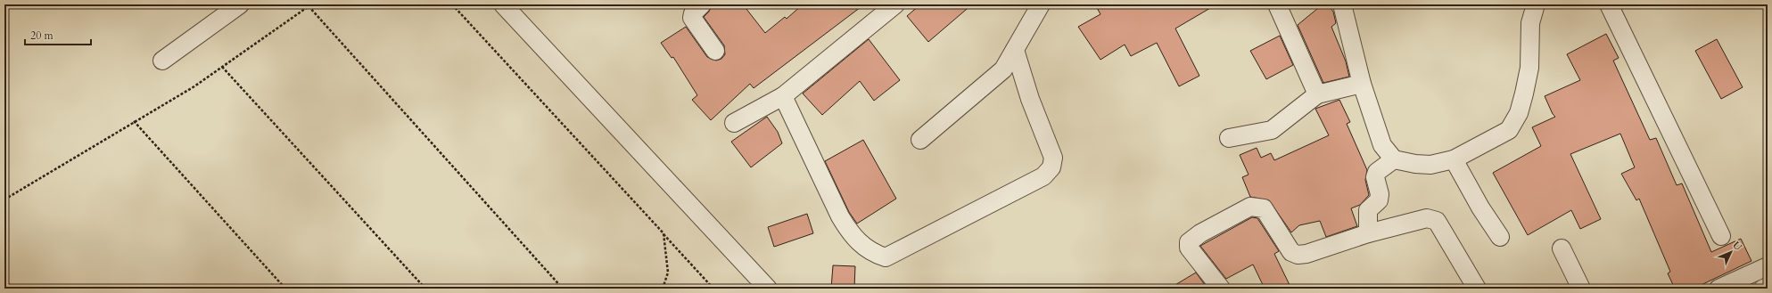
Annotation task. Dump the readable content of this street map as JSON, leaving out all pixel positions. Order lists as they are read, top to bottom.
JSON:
{
  "scale_bar": "20 m",
  "north": "top right"
}
